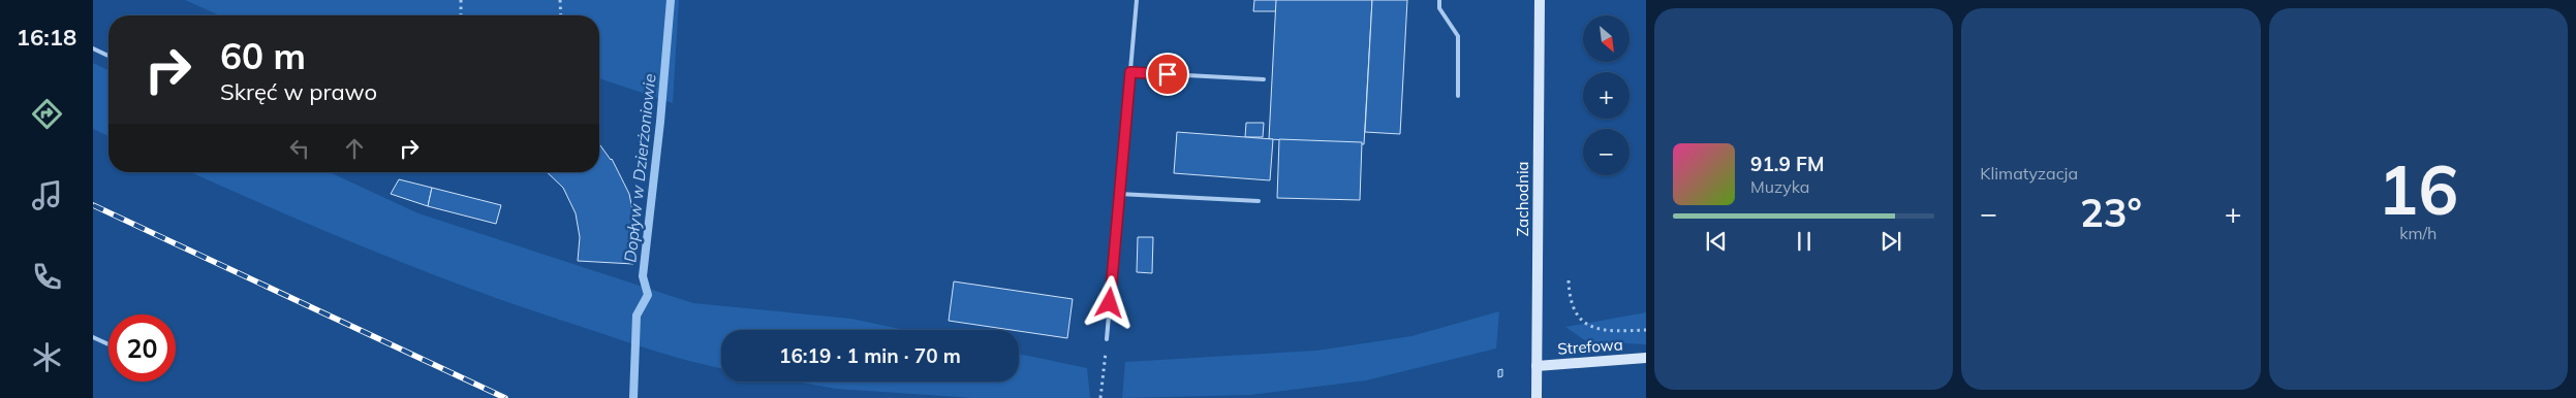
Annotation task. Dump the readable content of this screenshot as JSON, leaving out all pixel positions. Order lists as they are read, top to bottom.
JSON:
{
  "streets": {
    "street": ["Zachodnia", "Strefowa"]
  },
  "crossings": [
    ["Zachodnia", "Strefowa"]
  ],
  "water": ["Dopływ w Dzierżoniowie"],
  "north": "bottom right",
  "page": {
    "tabs": "16:18",
    "tile": [
      "Klimatyzacja",
      ["16", "km/h"]
    ],
    "map_buttons": ["+", "−"],
    "turn": ["60 m", "Skręć w prawo"],
    "song": ["91.9 FM", "Muzyka"],
    "heat": ["−", "23°", "+"],
    "limit": "20",
    "trip": "16:19 · 1 min · 70 m"
  }
}
